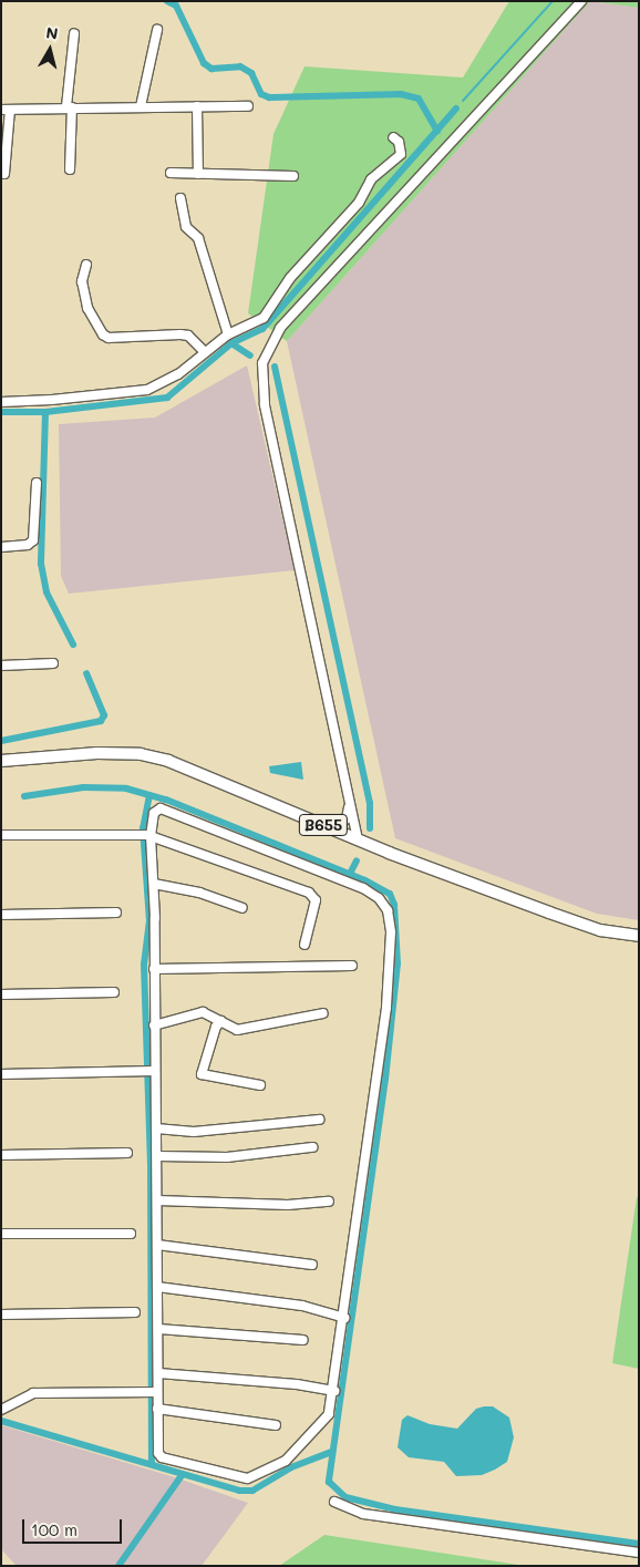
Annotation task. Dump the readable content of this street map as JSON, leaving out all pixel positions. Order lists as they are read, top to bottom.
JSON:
{
  "streets": {
    "main road": ["B655"]
  },
  "scale_bar": "100 m",
  "north": "top"
}
